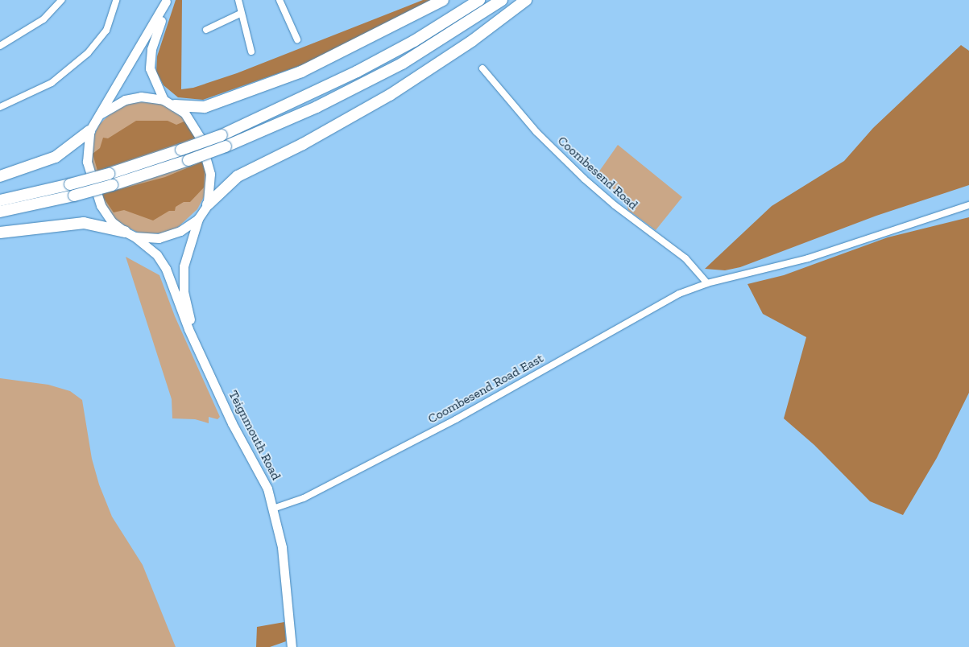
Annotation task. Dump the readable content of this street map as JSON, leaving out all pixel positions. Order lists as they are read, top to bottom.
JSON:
{
  "streets": {
    "main road": ["Teignmouth Road"],
    "street": ["Coombesend Road", "Coombesend Road East"]
  },
  "crossings": [
    ["Coombesend Road", "Coombesend Road East"],
    ["Coombesend Road East", "Teignmouth Road"]
  ]
}
